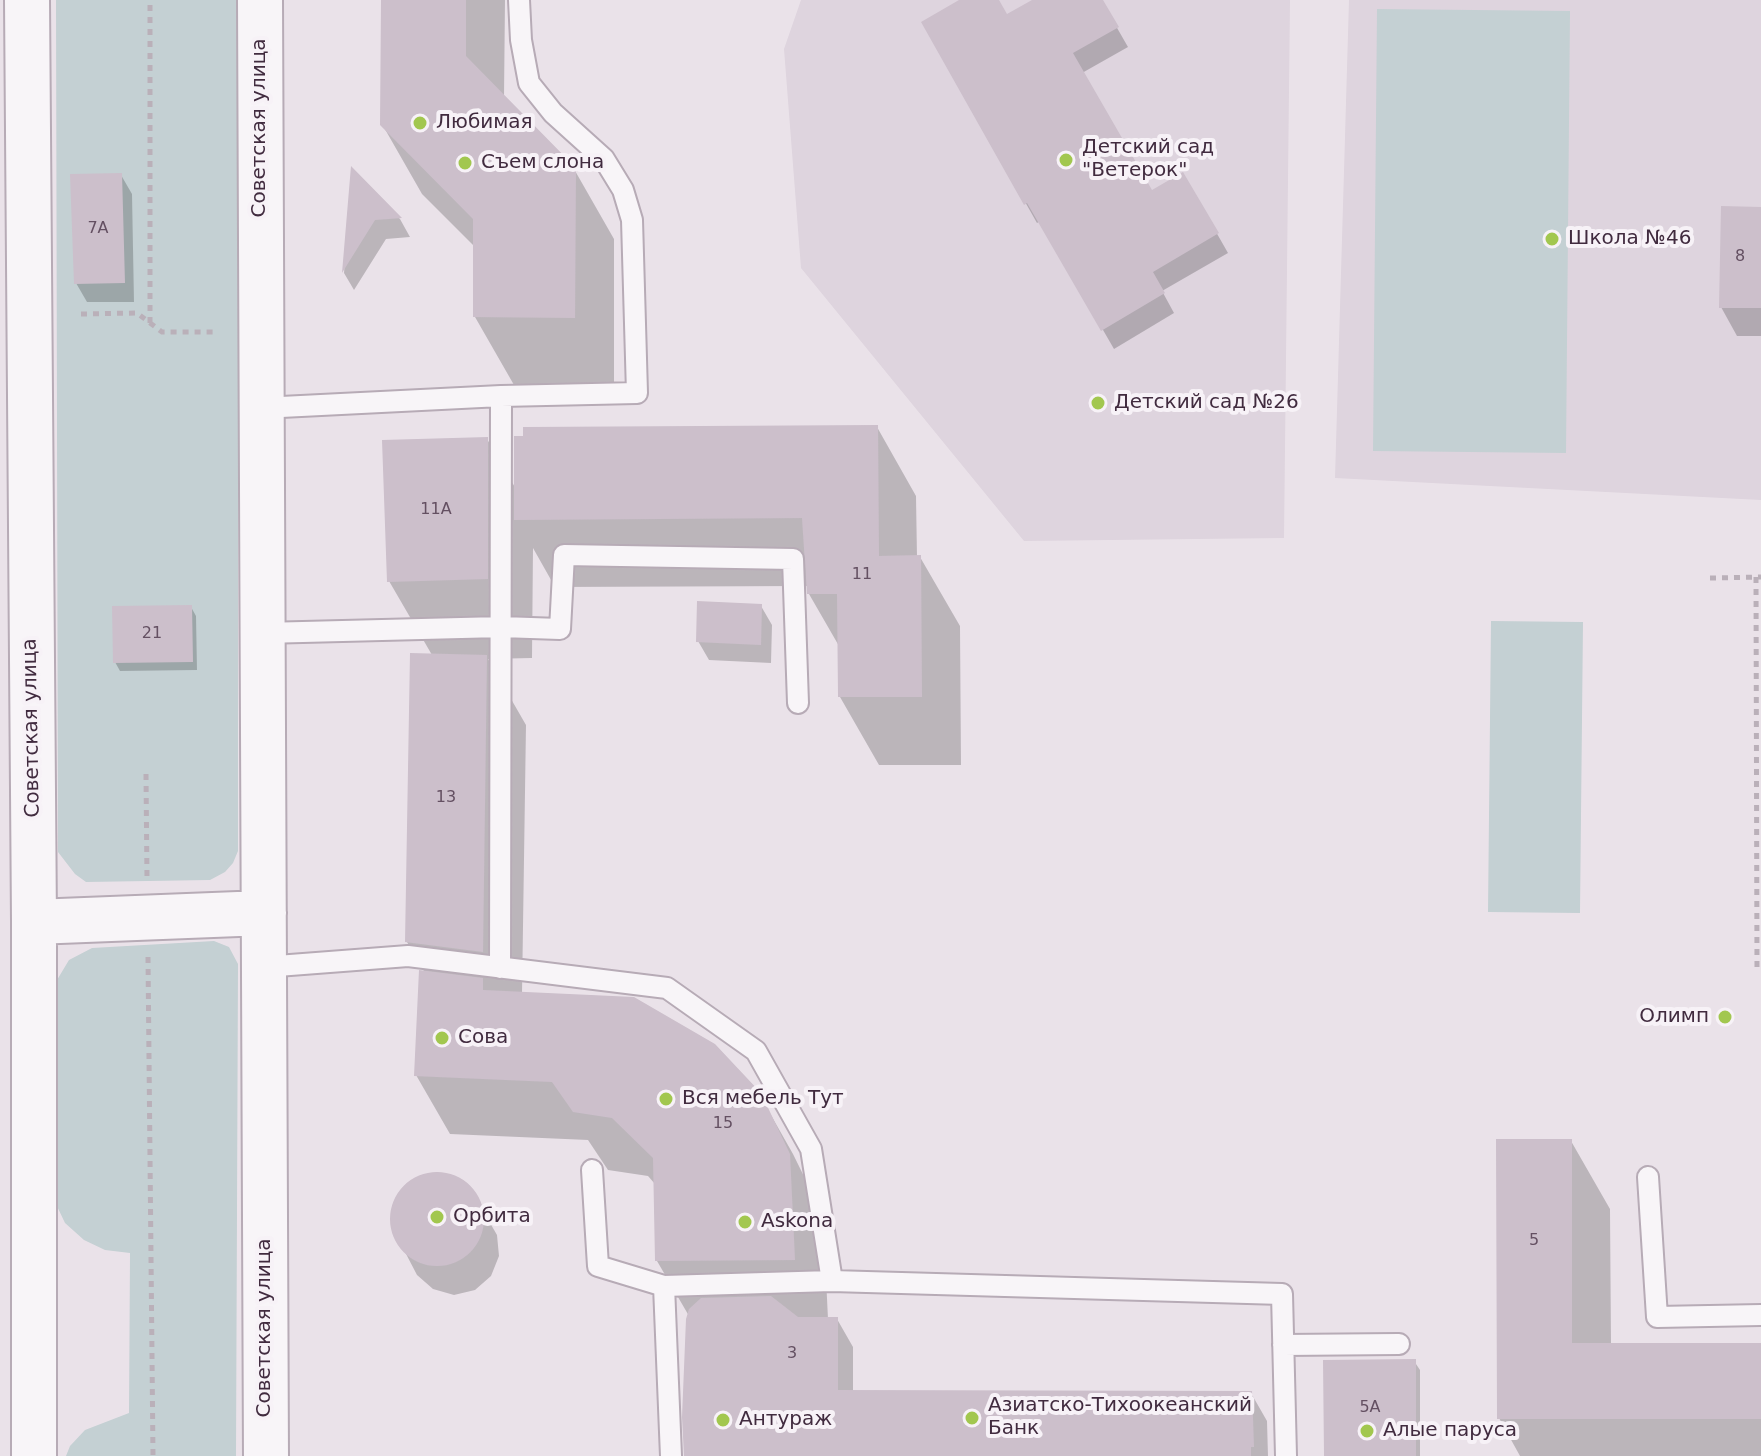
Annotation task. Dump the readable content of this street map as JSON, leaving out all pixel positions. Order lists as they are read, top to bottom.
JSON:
{
  "streets": {
    "street": ["Советская улица"]
  },
  "places": [
    "Любимая",
    "Детский сад \"Ветерок\"",
    "Съем слона",
    "Школа №46",
    "Детский сад №26",
    "Олимп",
    "Сова",
    "Вся мебель Тут",
    "Орбита",
    "Askona",
    "Азиатско-Тихоокеанский Банк",
    "Антураж",
    "Алые паруса"
  ],
  "house_numbers": [
    "7А",
    "8",
    "11А",
    "11",
    "21",
    "13",
    "15",
    "5",
    "3",
    "5А"
  ]
}
